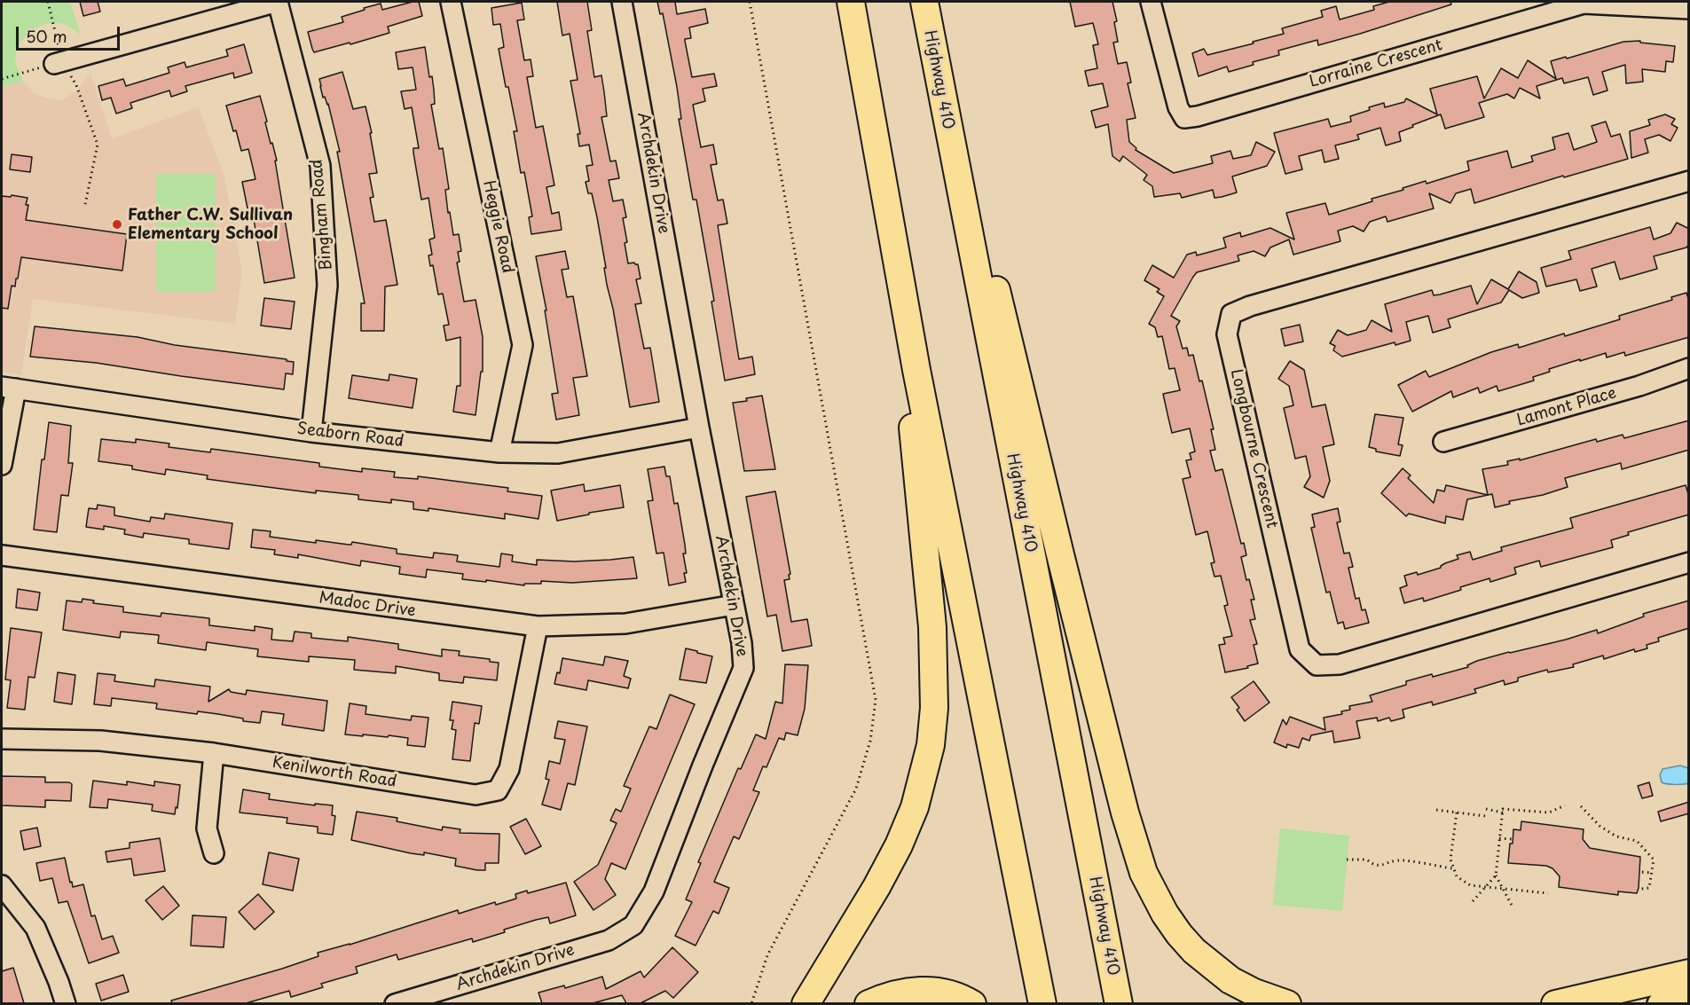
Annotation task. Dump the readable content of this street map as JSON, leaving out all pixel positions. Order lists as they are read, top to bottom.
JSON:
{
  "streets": {
    "highway": ["Highway 410"],
    "street": [
      "Lorraine Crescent",
      "Archdekin Drive",
      "Bingham Road",
      "Heggie Road",
      "Lamont Place",
      "Seaborn Road",
      "Longbourne Crescent",
      "Madoc Drive",
      "Kenilworth Road"
    ]
  },
  "crossings": [
    ["Archdekin Drive", "Seaborn Road"],
    ["Archdekin Drive", "Madoc Drive"],
    ["Bingham Road", "Seaborn Road"],
    ["Heggie Road", "Seaborn Road"],
    ["Madoc Drive", "Kenilworth Road"]
  ],
  "places": ["Father C.W. Sullivan Elementary School"],
  "scale_bar": "50 m"
}
